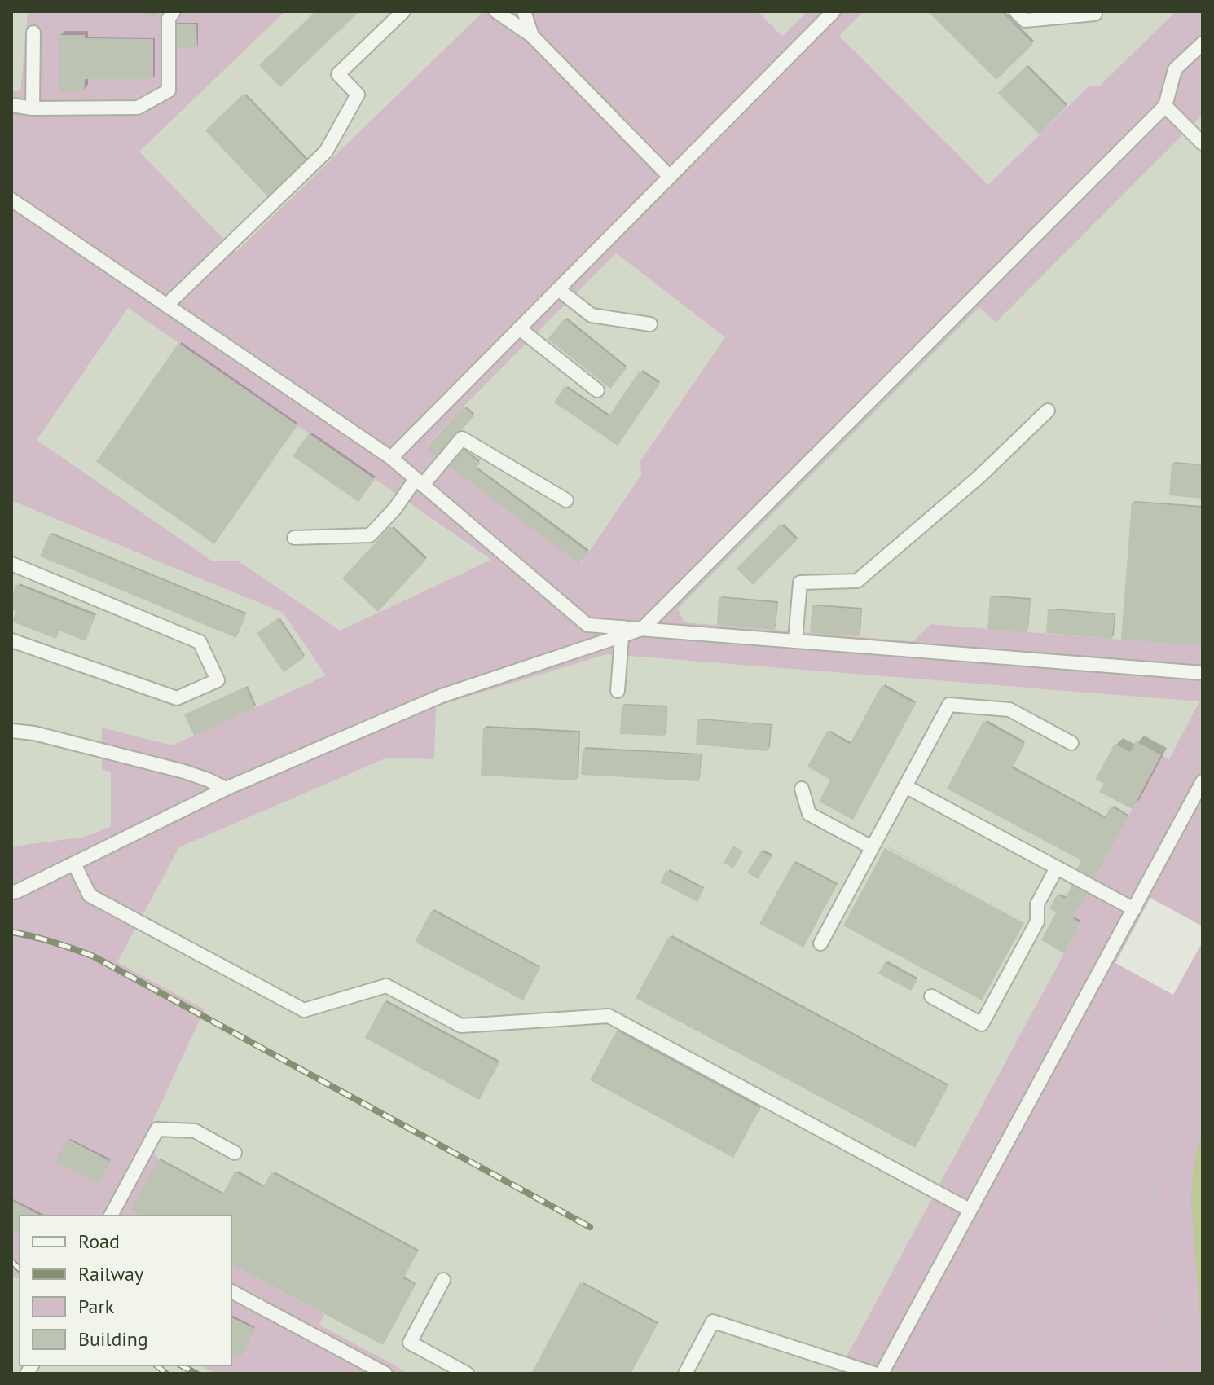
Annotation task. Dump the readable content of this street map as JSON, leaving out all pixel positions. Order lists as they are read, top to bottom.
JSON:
{
  "legend": [
    "Road",
    "Railway",
    "Park",
    "Building"
  ]
}
